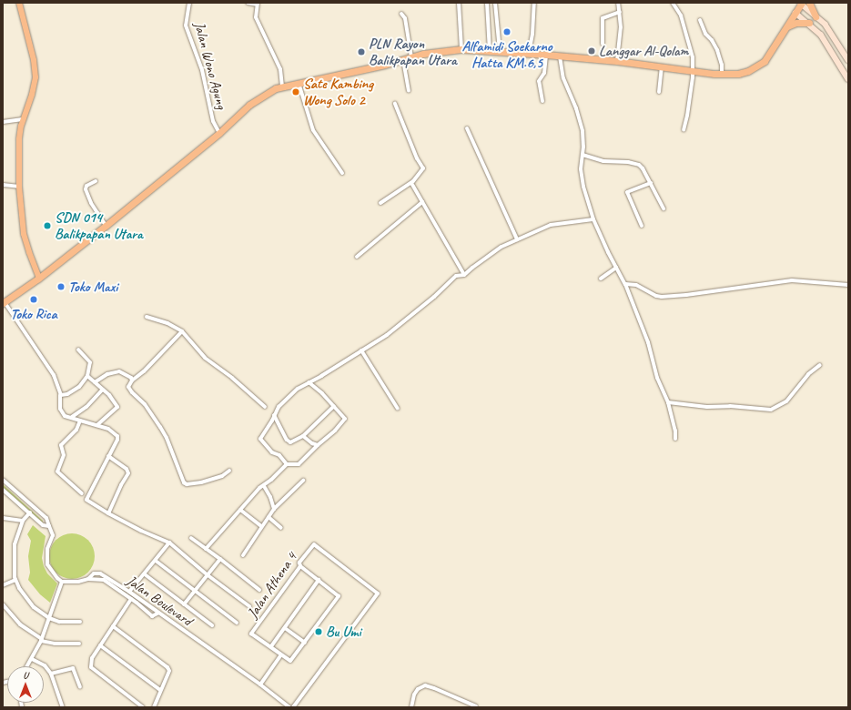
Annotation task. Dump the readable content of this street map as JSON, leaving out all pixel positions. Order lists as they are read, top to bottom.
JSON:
{
  "streets": {
    "street": ["Jalan Wono Agung", "Jalan Athena 4", "Jalan Boulevard"]
  },
  "places": [
    "Alfamidi Soekarno Hatta KM.6,5",
    "Langgar Al-Qolam",
    "PLN Rayon Balikpapan Utara",
    "Sate Kambing Wong Solo 2",
    "SDN 014 Balikpapan Utara",
    "Toko Maxi",
    "Toko Rica",
    "Bu Umi"
  ],
  "north": "top"
}
